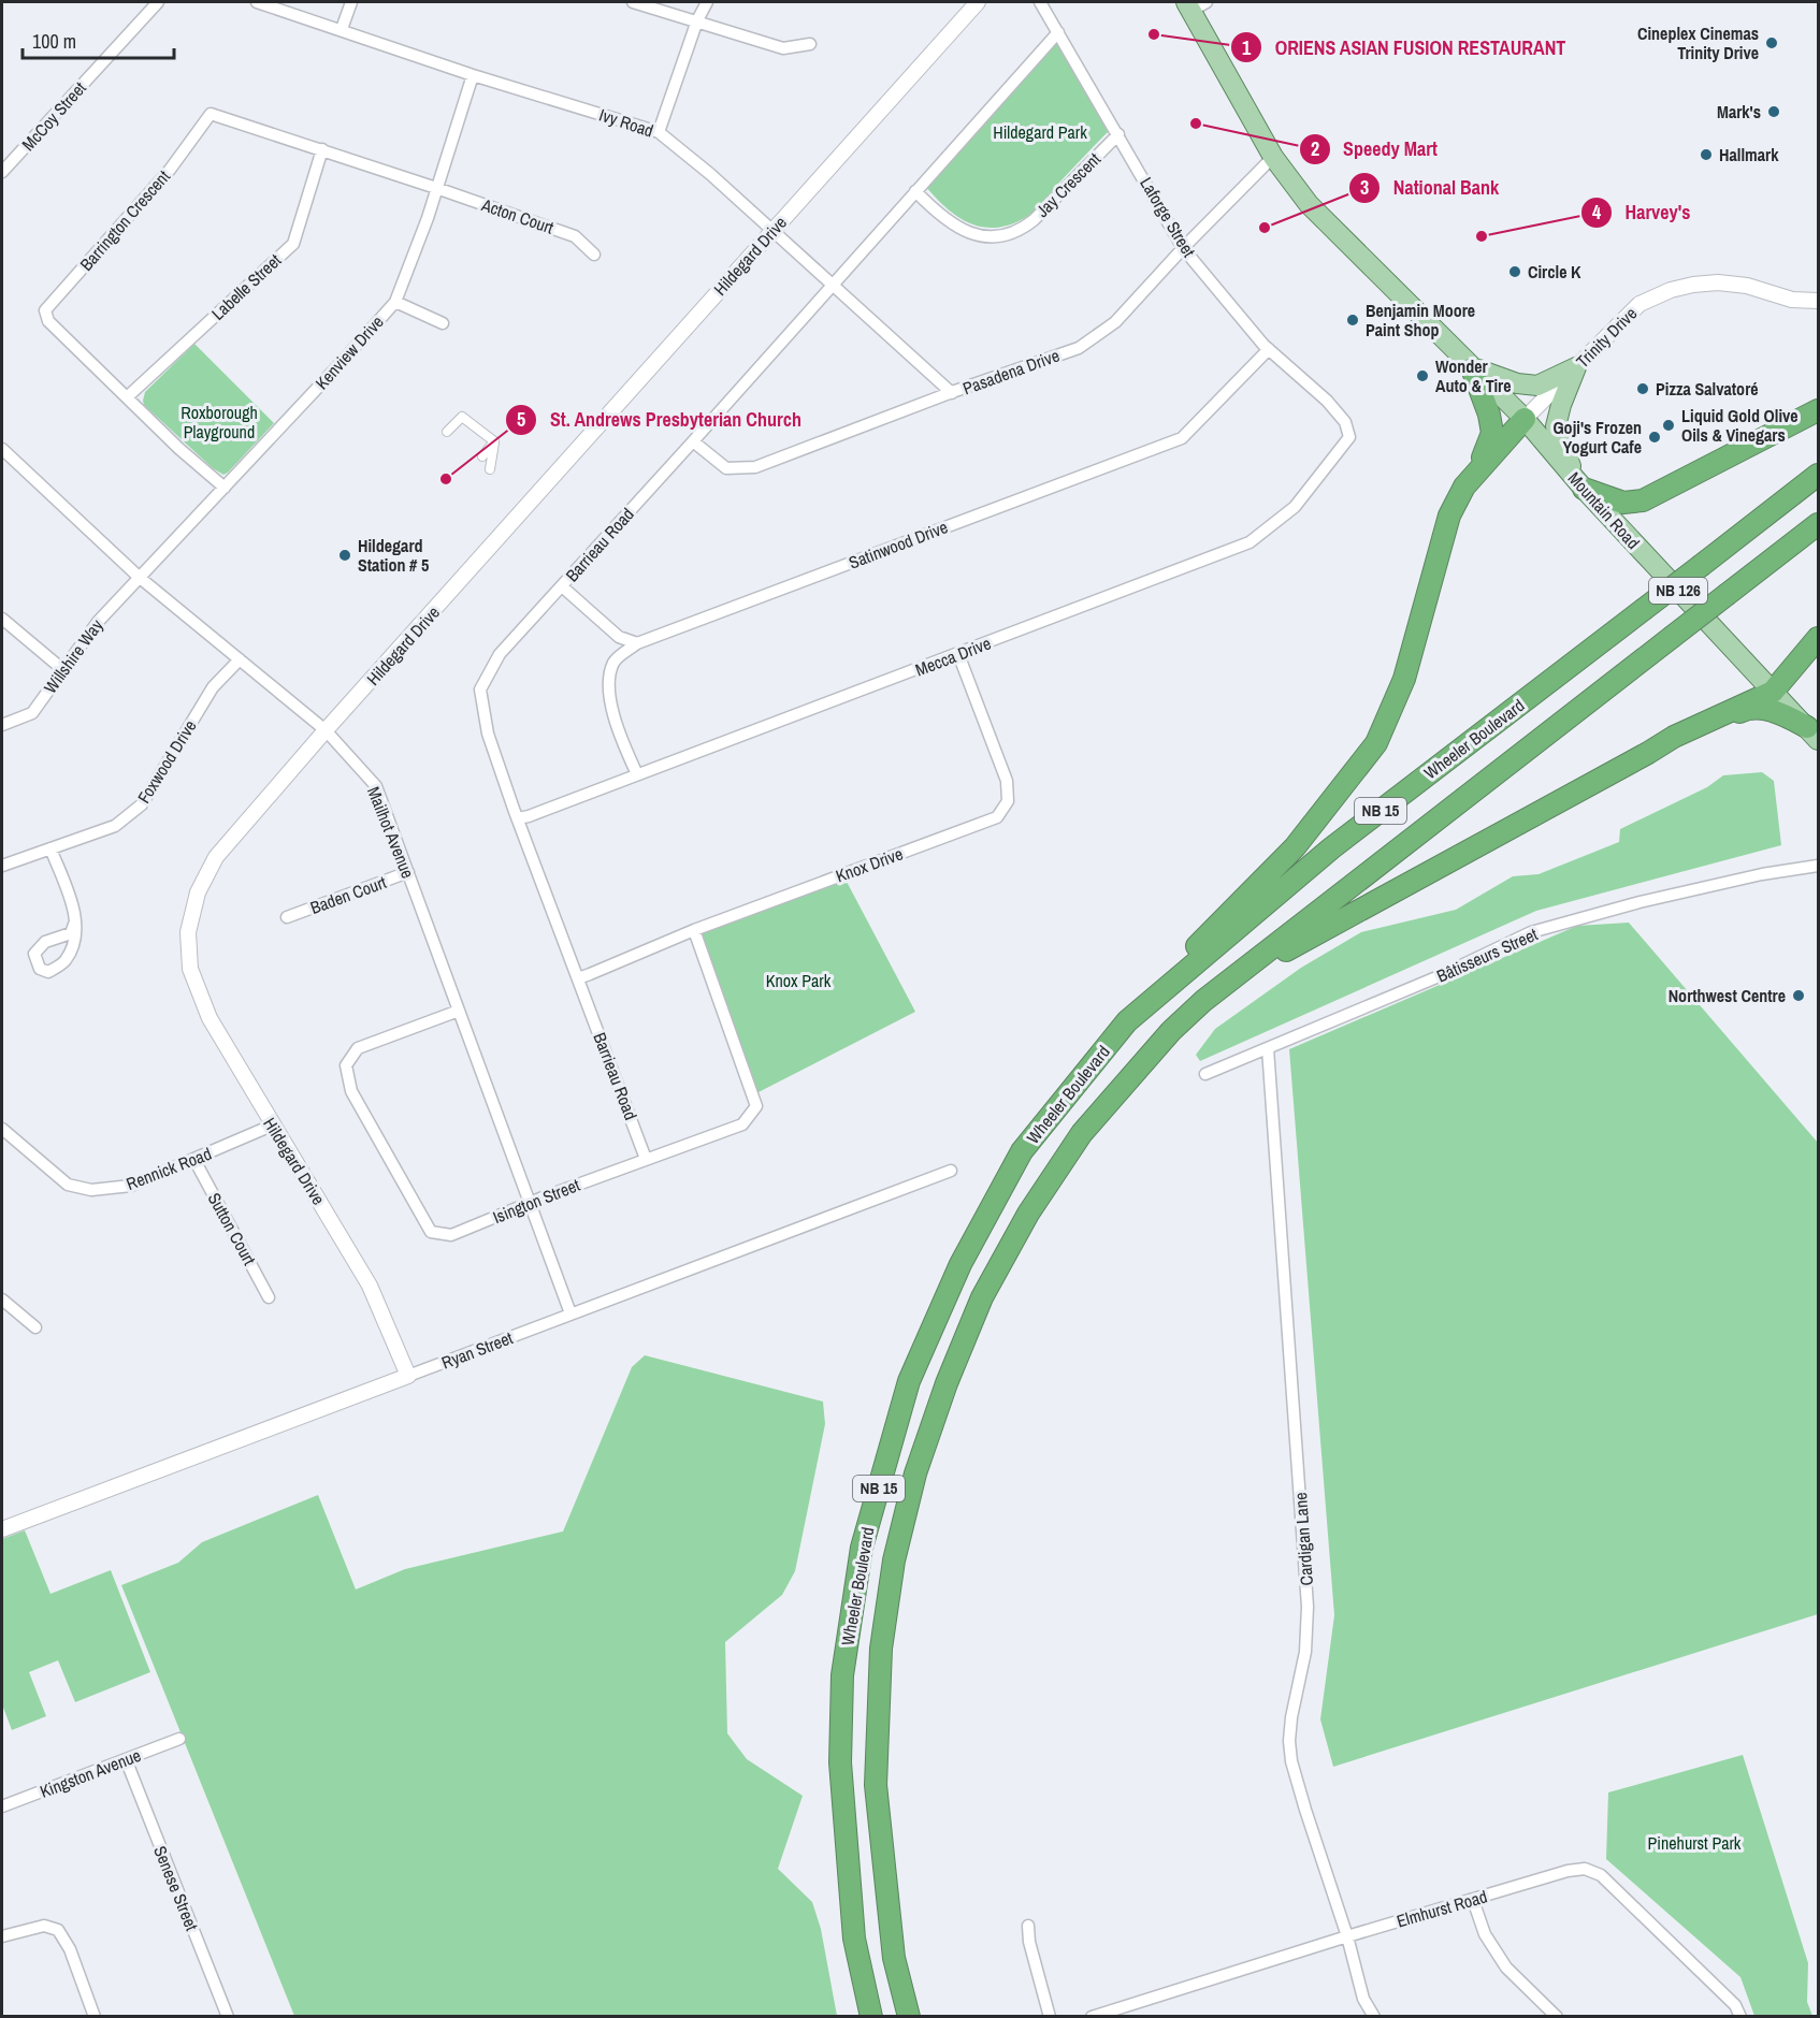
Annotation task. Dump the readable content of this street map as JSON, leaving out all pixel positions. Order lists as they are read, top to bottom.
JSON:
{
  "streets": {
    "highway": ["Wheeler Boulevard", "NB 15"],
    "main road": ["Mountain Road", "NB 126"],
    "street": [
      "McCoy Street",
      "Ivy Road",
      "Jay Crescent",
      "Acton Court",
      "Laforge Street",
      "Barrington Crescent",
      "Hildegard Drive",
      "Labelle Street",
      "Trinity Drive",
      "Kenview Drive",
      "Pasadena Drive",
      "Barrieau Road",
      "Satinwood Drive",
      "Willshire Way",
      "Mecca Drive",
      "Foxwood Drive",
      "Mailhot Avenue",
      "Knox Drive",
      "Baden Court",
      "Bâtisseurs Street",
      "Rennick Road",
      "Isington Street",
      "Sutton Court",
      "Ryan Street",
      "Cardigan Lane",
      "Kingston Avenue",
      "Senese Street",
      "Elmhurst Road"
    ]
  },
  "crossings": [
    ["Ivy Road", "Hildegard Drive"],
    ["Ivy Road", "Kenview Drive"],
    ["Ivy Road", "Pasadena Drive"],
    ["Ivy Road", "Barrieau Road"],
    ["Jay Crescent", "Laforge Street"],
    ["Jay Crescent", "Barrieau Road"],
    ["Acton Court", "Barrington Crescent"],
    ["Acton Court", "Kenview Drive"],
    ["Laforge Street", "Pasadena Drive"],
    ["Laforge Street", "Barrieau Road"],
    ["Laforge Street", "Satinwood Drive"],
    ["Laforge Street", "Mecca Drive"],
    ["Barrington Crescent", "Labelle Street"],
    ["Barrington Crescent", "Kenview Drive"],
    ["Hildegard Drive", "Mailhot Avenue"],
    ["Hildegard Drive", "Rennick Road"],
    ["Hildegard Drive", "Ryan Street"],
    ["Trinity Drive", "Mountain Road"],
    ["Kenview Drive", "Willshire Way"],
    ["Kenview Drive", "Mailhot Avenue"],
    ["Pasadena Drive", "Mountain Road"],
    ["Pasadena Drive", "Barrieau Road"],
    ["Barrieau Road", "Mecca Drive"],
    ["Barrieau Road", "Knox Drive"],
    ["Barrieau Road", "Isington Street"],
    ["Satinwood Drive", "Mecca Drive"],
    ["Willshire Way", "Mailhot Avenue"],
    ["Mecca Drive", "Knox Drive"],
    ["Foxwood Drive", "Mailhot Avenue"],
    ["Mailhot Avenue", "Baden Court"],
    ["Mailhot Avenue", "Isington Street"],
    ["Mailhot Avenue", "Ryan Street"],
    ["Knox Drive", "Isington Street"],
    ["Bâtisseurs Street", "Cardigan Lane"],
    ["Rennick Road", "Sutton Court"],
    ["Cardigan Lane", "Elmhurst Road"],
    ["Kingston Avenue", "Senese Street"]
  ],
  "parks": [
    "Hildegard Park",
    "Roxborough Playground",
    "Knox Park",
    "Pinehurst Park"
  ],
  "places": [
    "ORIENS ASIAN FUSION RESTAURANT",
    "Cineplex Cinemas Trinity Drive",
    "Mark's",
    "Speedy Mart",
    "Hallmark",
    "National Bank",
    "Harvey's",
    "Circle K",
    "Benjamin Moore Paint Shop",
    "Wonder Auto & Tire",
    "Pizza Salvatoré",
    "Liquid Gold Olive Oils & Vinegars",
    "Goji's Frozen Yogurt Cafe",
    "St. Andrews Presbyterian Church",
    "Hildegard Station # 5",
    "Northwest Centre"
  ],
  "scale_bar": "100 m"
}
